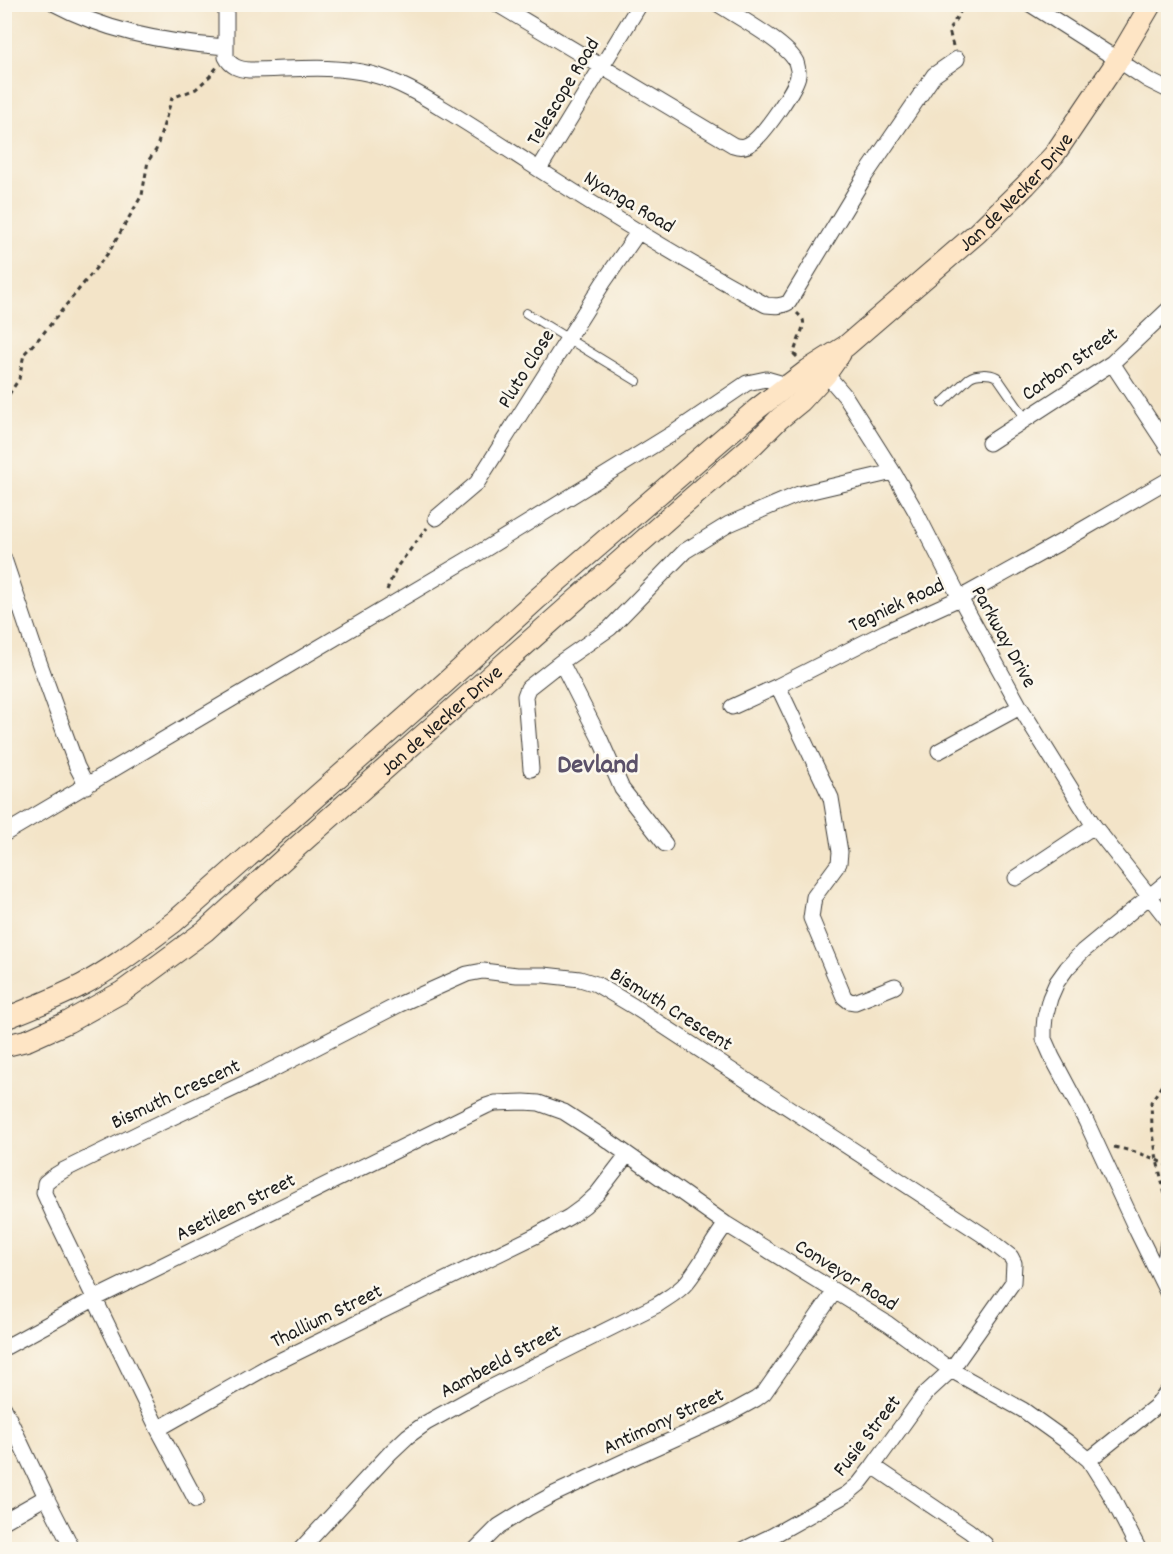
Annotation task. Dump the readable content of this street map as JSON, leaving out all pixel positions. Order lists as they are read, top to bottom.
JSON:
{
  "streets": {
    "main road": ["Jan de Necker Drive"],
    "street": [
      "Telescope Road",
      "Nyanga Road",
      "Carbon Street",
      "Pluto Close",
      "Tegniek Road",
      "Parkway Drive",
      "Bismuth Crescent",
      "Asetileen Street",
      "Conveyor Road",
      "Thallium Street",
      "Aambeeld Street",
      "Antimony Street",
      "Fusie Street"
    ]
  },
  "crossings": [
    ["Telescope Road", "Nyanga Road"],
    ["Jan de Necker Drive", "Parkway Drive"],
    ["Nyanga Road", "Pluto Close"],
    ["Tegniek Road", "Parkway Drive"],
    ["Bismuth Crescent", "Asetileen Street"],
    ["Bismuth Crescent", "Conveyor Road"],
    ["Bismuth Crescent", "Fusie Street"],
    ["Asetileen Street", "Conveyor Road"],
    ["Conveyor Road", "Thallium Street"],
    ["Conveyor Road", "Aambeeld Street"],
    ["Conveyor Road", "Antimony Street"],
    ["Conveyor Road", "Fusie Street"]
  ],
  "districts": ["Devland"]
}
